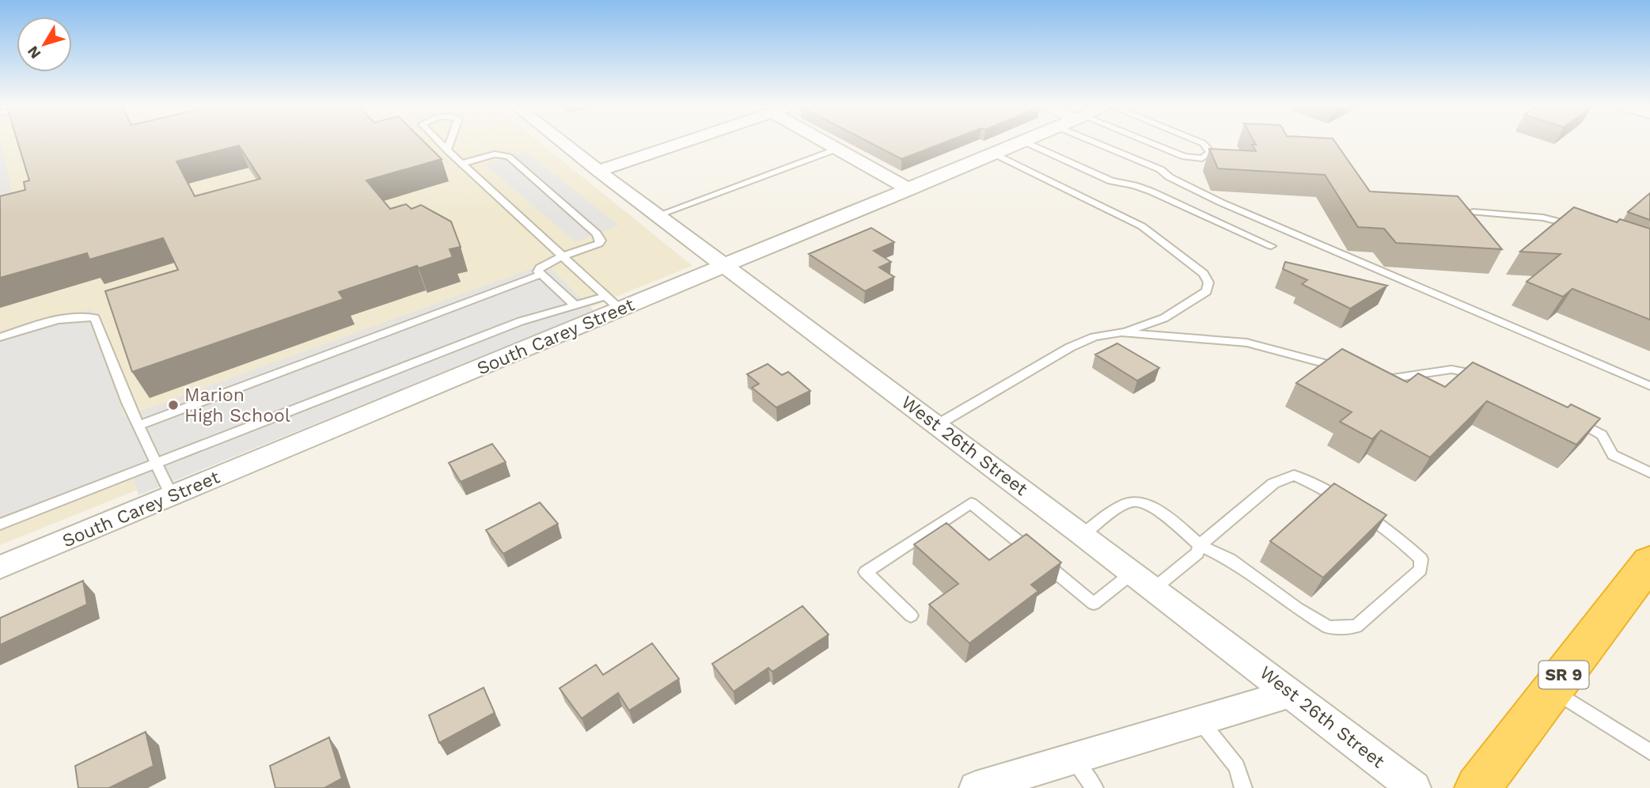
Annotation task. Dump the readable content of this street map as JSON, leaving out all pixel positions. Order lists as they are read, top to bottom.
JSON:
{
  "streets": {
    "highway": ["SR 9"],
    "street": ["South Carey Street", "West 26th Street"]
  },
  "crossings": [
    ["South Carey Street", "West 26th Street"]
  ],
  "places": ["Marion High School"],
  "north": "bottom left"
}
